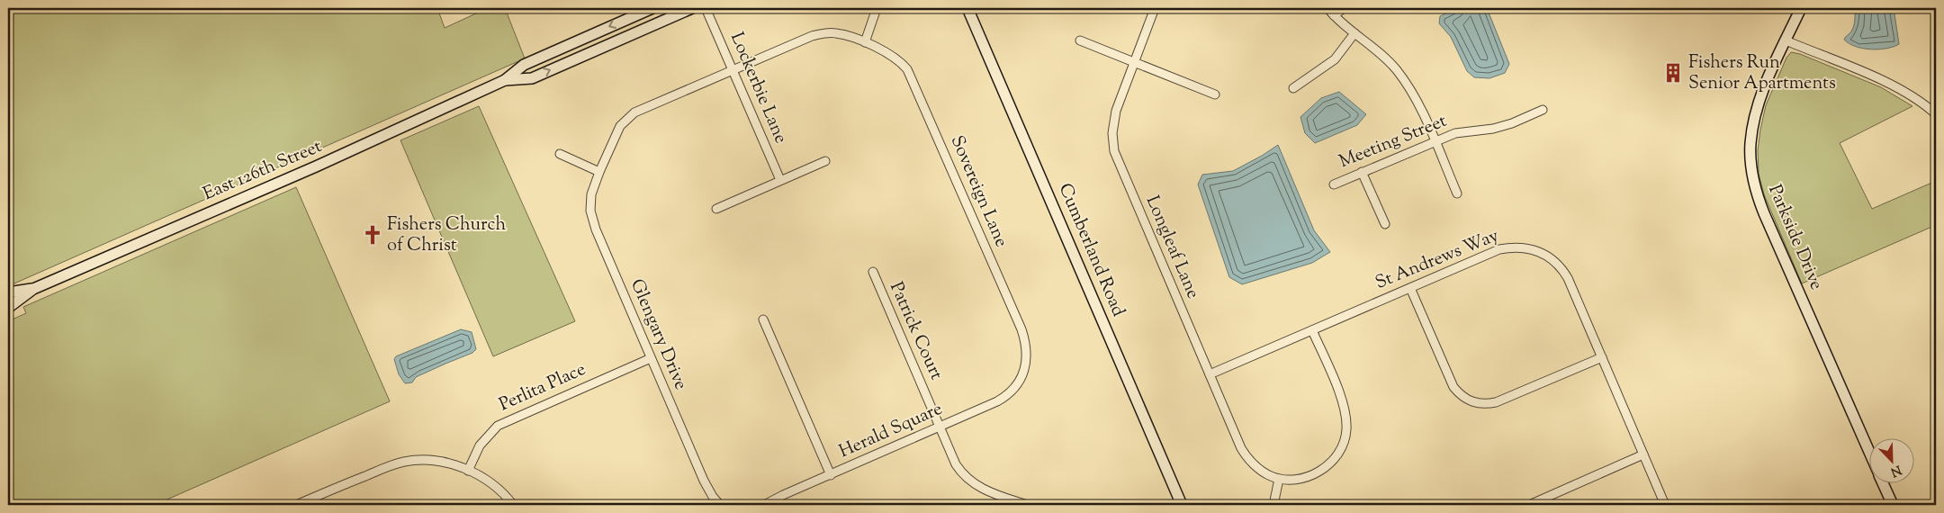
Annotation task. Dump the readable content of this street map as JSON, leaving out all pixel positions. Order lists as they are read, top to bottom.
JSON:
{
  "streets": {
    "main road": ["East 126th Street", "Parkside Drive", "Cumberland Road"],
    "street": [
      "Lockerbie Lane",
      "Meeting Street",
      "Sovereign Lane",
      "Longleaf Lane",
      "St Andrews Way",
      "Patrick Court",
      "Glengary Drive",
      "Perlita Place",
      "Herald Square"
    ]
  },
  "crossings": [
    ["Lockerbie Lane", "Sovereign Lane"],
    ["Lockerbie Lane", "Glengary Drive"],
    ["Sovereign Lane", "Glengary Drive"],
    ["Sovereign Lane", "Herald Square"],
    ["Longleaf Lane", "St Andrews Way"],
    ["Patrick Court", "Herald Square"],
    ["Glengary Drive", "Perlita Place"]
  ],
  "places": {
    "building": ["Fishers Run Senior Apartments"],
    "church": ["Fishers Church of Christ"]
  },
  "north": "bottom right"
}
